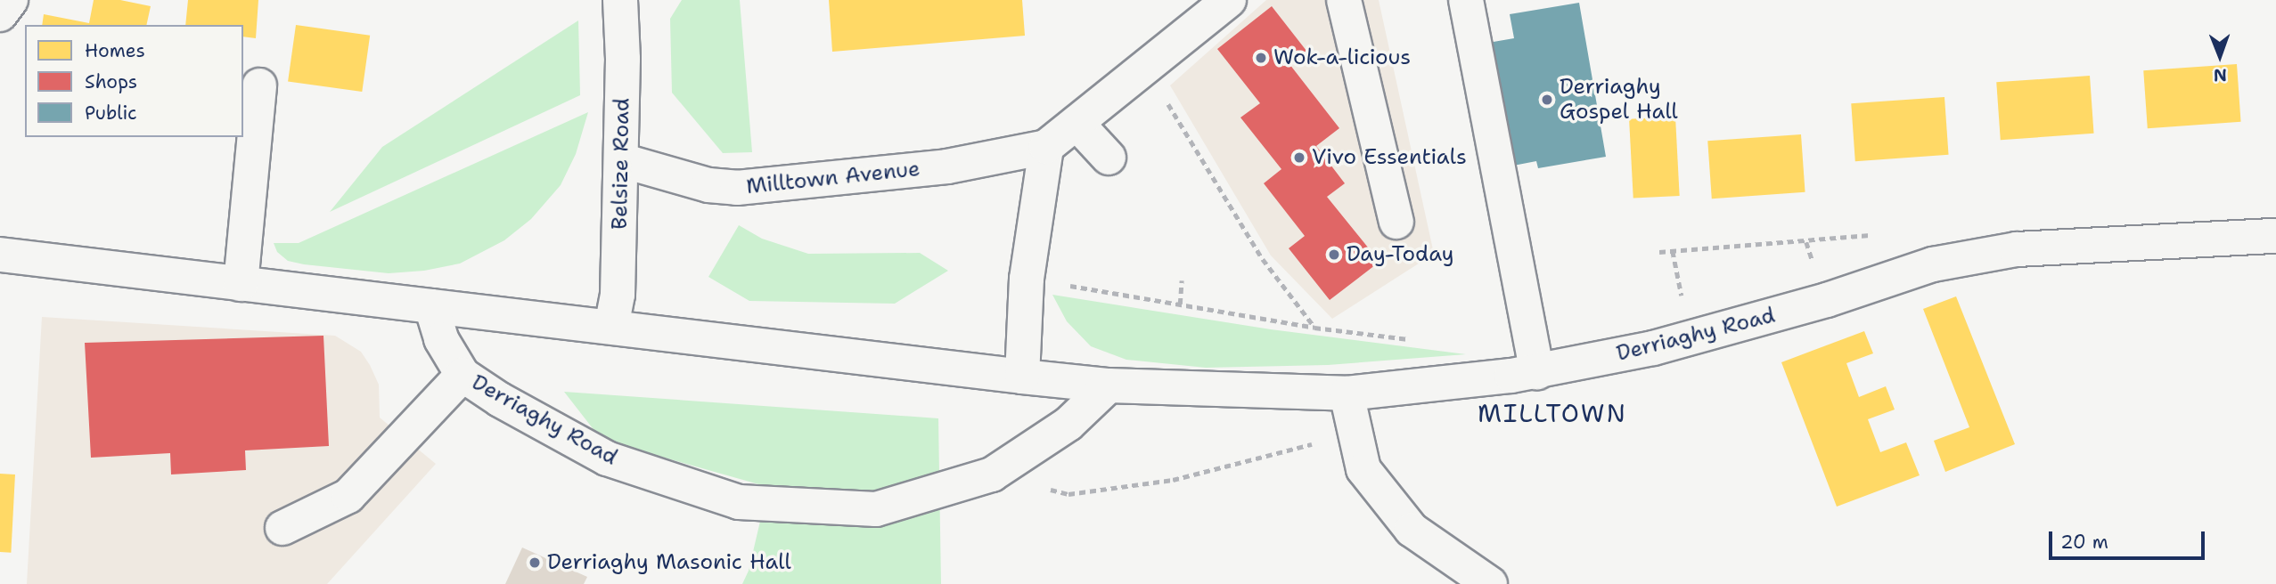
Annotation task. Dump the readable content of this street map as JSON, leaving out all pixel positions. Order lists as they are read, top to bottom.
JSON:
{
  "streets": {
    "street": ["Belsize Road", "Milltown Avenue", "Derriaghy Road"]
  },
  "crossings": [
    ["Belsize Road", "Milltown Avenue"],
    ["Belsize Road", "Derriaghy Road"]
  ],
  "districts": ["MILLTOWN"],
  "places": [
    "Wok-a-licious",
    "Derriaghy Gospel Hall",
    "Vivo Essentials",
    "Day-Today",
    "Derriaghy Masonic Hall"
  ],
  "legend": ["Homes", "Shops", "Public"],
  "scale_bar": "20 m",
  "north": "bottom"
}
